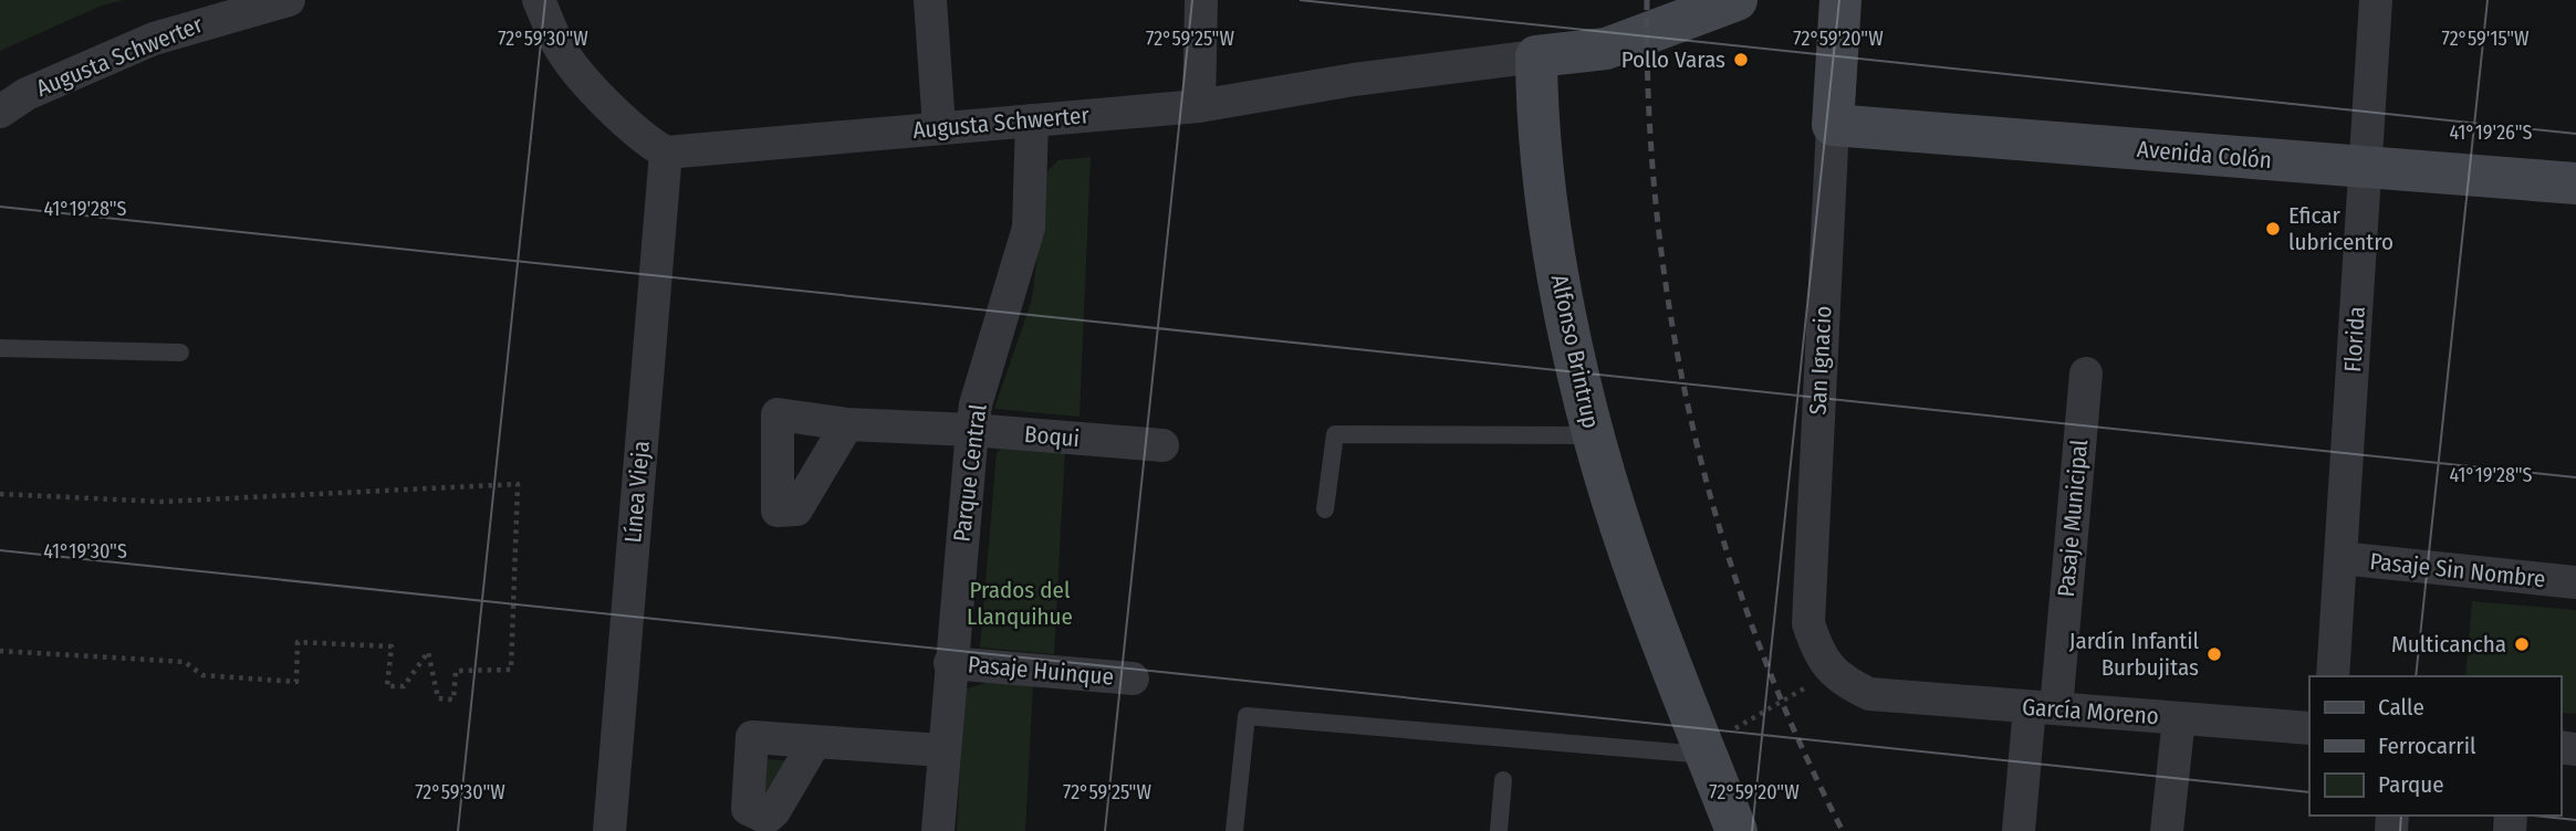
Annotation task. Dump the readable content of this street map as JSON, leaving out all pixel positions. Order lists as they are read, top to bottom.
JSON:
{
  "streets": {
    "street": [
      "Augusta Schwerter",
      "Avenida Colón",
      "Florida",
      "Alfonso Brintrup",
      "San Ignacio",
      "Boqui",
      "Parque Central",
      "Línea Vieja",
      "Pasaje Municipal",
      "Pasaje Sin Nombre",
      "Pasaje Huinque",
      "García Moreno"
    ]
  },
  "crossings": [
    ["Augusta Schwerter", "Alfonso Brintrup"],
    ["Augusta Schwerter", "Parque Central"],
    ["Augusta Schwerter", "Línea Vieja"],
    ["Avenida Colón", "Florida"],
    ["Avenida Colón", "San Ignacio"],
    ["Florida", "Pasaje Sin Nombre"],
    ["San Ignacio", "García Moreno"],
    ["Boqui", "Parque Central"],
    ["Parque Central", "Pasaje Huinque"],
    ["Pasaje Municipal", "García Moreno"]
  ],
  "parks": ["Prados del Llanquihue"],
  "places": [
    "Pollo Varas",
    "Eficar lubricentro",
    "Multicancha",
    "Jardín Infantil Burbujitas"
  ],
  "legend": ["Calle", "Ferrocarril", "Parque"],
  "coordinates": [
    "72°59'30\"W",
    "72°59'25\"W",
    "72°59'20\"W",
    "72°59'15\"W",
    "41°19'26\"S",
    "41°19'28\"S",
    "41°19'30\"S"
  ]
}
